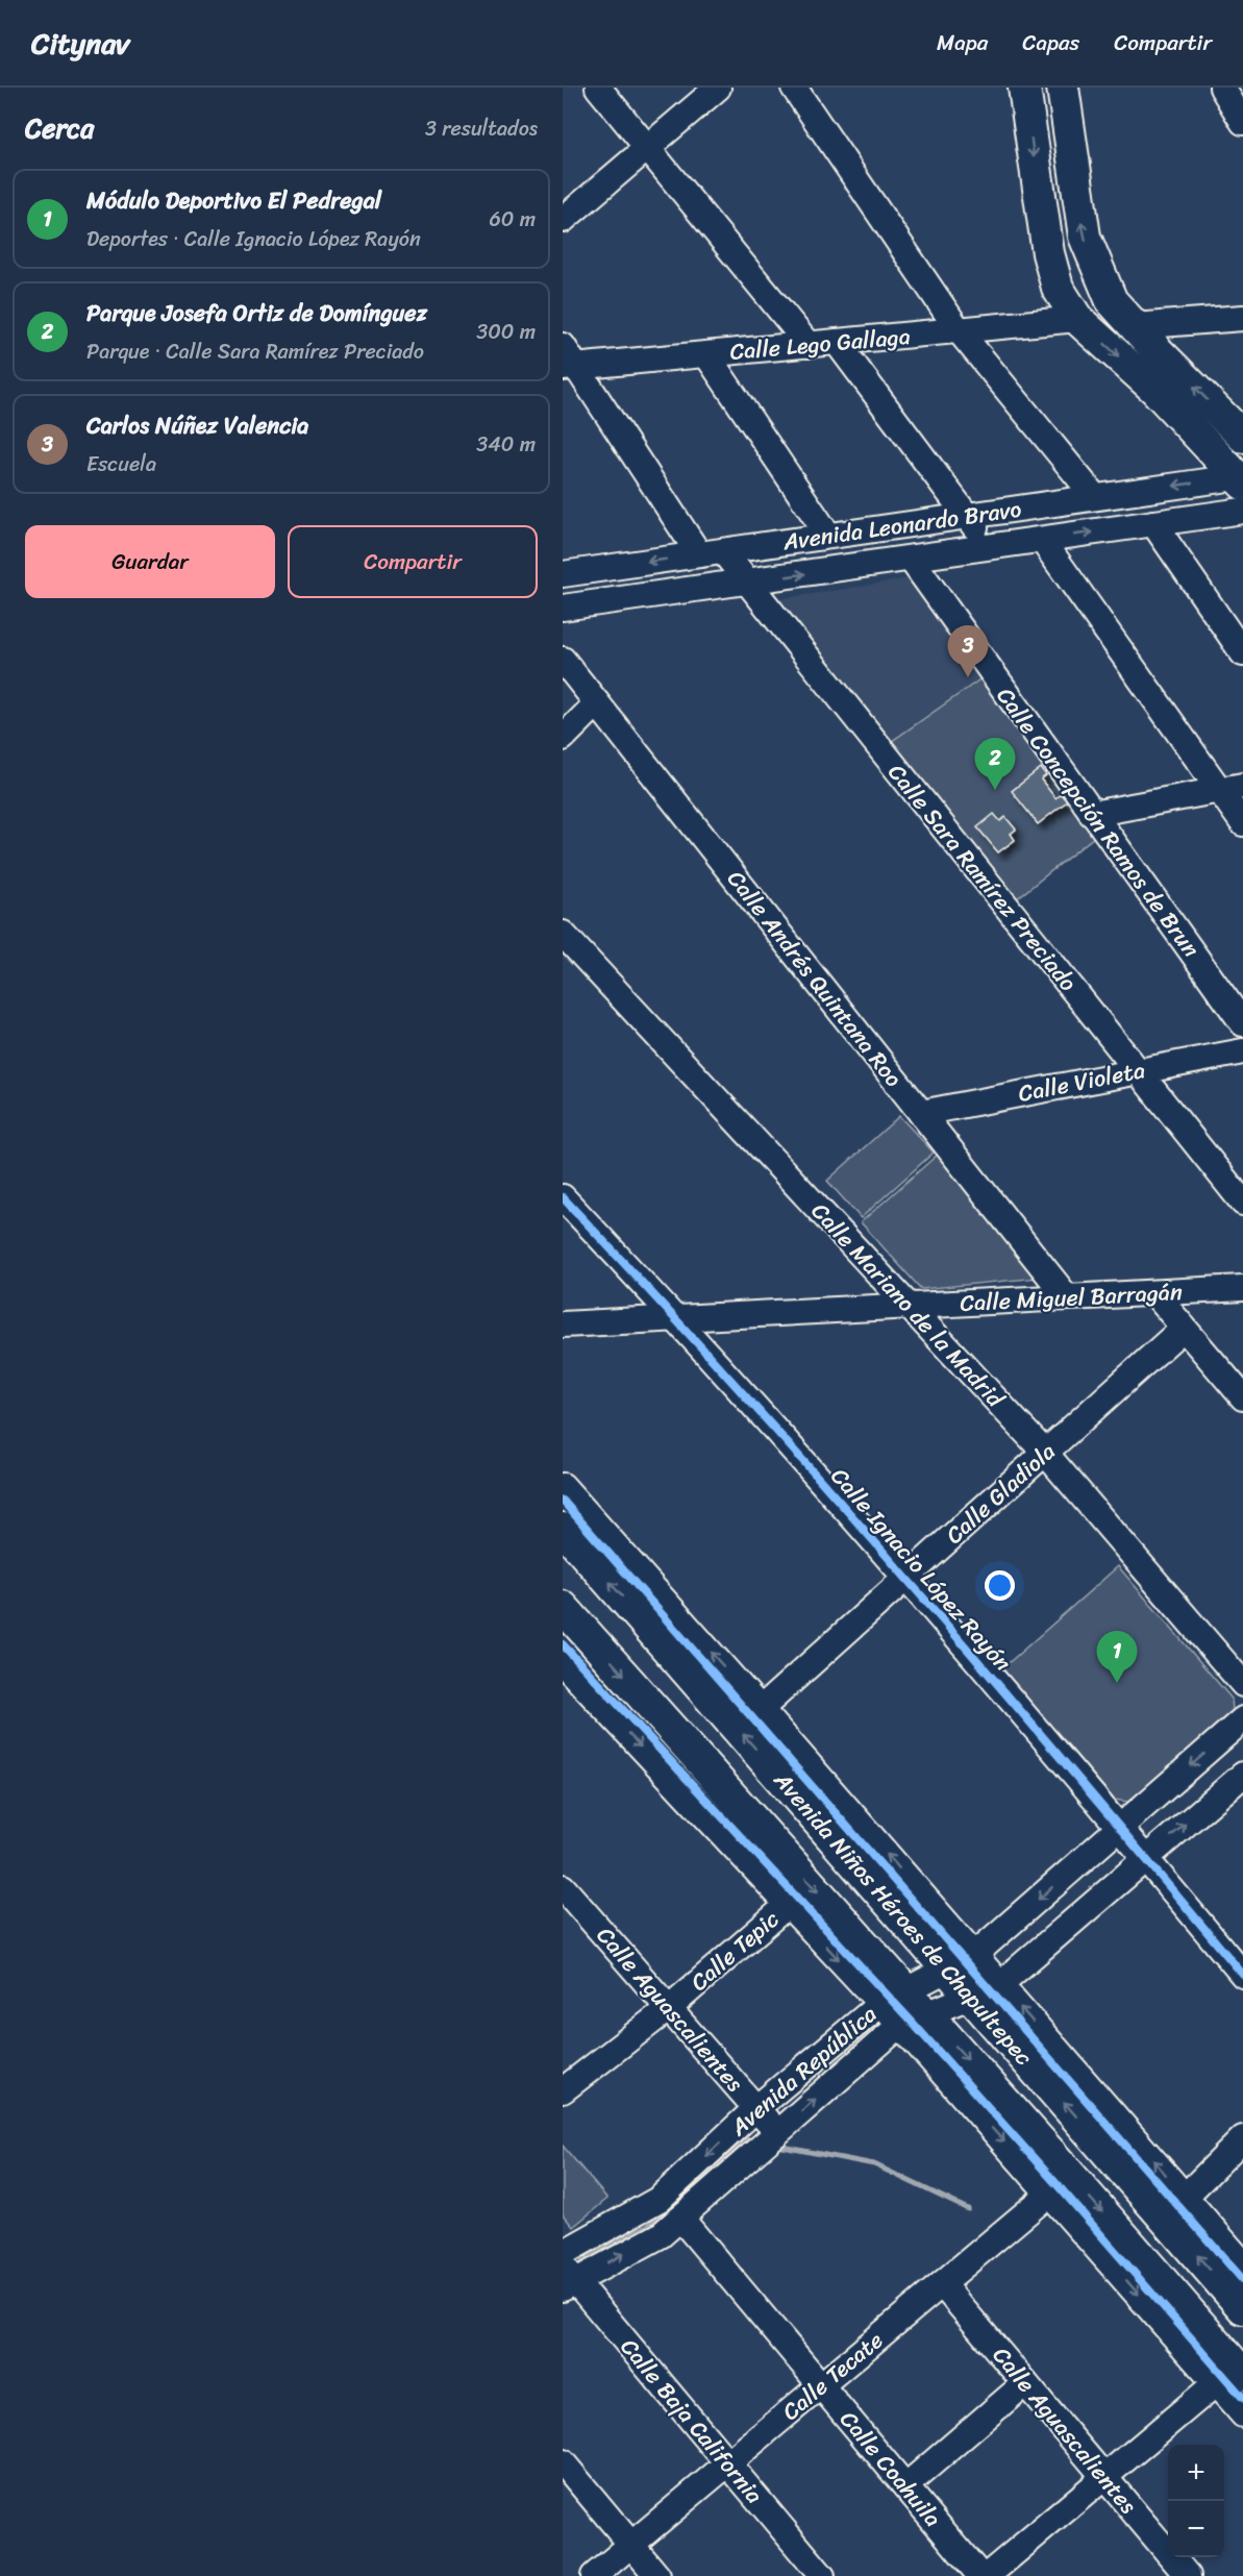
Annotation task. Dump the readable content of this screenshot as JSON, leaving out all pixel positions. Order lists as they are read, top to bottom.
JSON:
{
  "streets": {
    "main road": ["Avenida Niños Héroes de Chapultepec"],
    "street": [
      "Calle Lego Gallaga",
      "Avenida Leonardo Bravo",
      "Calle Concepción Ramos de Brun",
      "Calle Sara Ramírez Preciado",
      "Calle Andrés Quintana Roo",
      "Calle Violeta",
      "Calle Miguel Barragán",
      "Calle Mariano de la Madrid",
      "Calle Gladiola",
      "Calle Ignacio López Rayón",
      "Calle Tepic",
      "Calle Aguascalientes",
      "Avenida República",
      "Calle Tecate",
      "Calle Baja California",
      "Calle Coahuila"
    ]
  },
  "crossings": [
    ["Calle Lego Gallaga", "Calle Sara Ramírez Preciado"],
    ["Avenida Leonardo Bravo", "Calle Concepción Ramos de Brun"],
    ["Avenida Leonardo Bravo", "Calle Sara Ramírez Preciado"],
    ["Calle Sara Ramírez Preciado", "Calle Violeta"],
    ["Calle Andrés Quintana Roo", "Calle Violeta"],
    ["Calle Andrés Quintana Roo", "Calle Miguel Barragán"],
    ["Calle Miguel Barragán", "Calle Mariano de la Madrid"],
    ["Calle Miguel Barragán", "Calle Ignacio López Rayón"],
    ["Calle Mariano de la Madrid", "Calle Gladiola"],
    ["Calle Gladiola", "Calle Ignacio López Rayón"],
    ["Calle Ignacio López Rayón", "Avenida República"],
    ["Avenida Niños Héroes de Chapultepec", "Avenida República"],
    ["Avenida Niños Héroes de Chapultepec", "Calle Tecate"],
    ["Calle Tepic", "Calle Aguascalientes"],
    ["Calle Aguascalientes", "Avenida República"],
    ["Calle Aguascalientes", "Calle Tecate"],
    ["Avenida República", "Calle Baja California"],
    ["Avenida República", "Calle Coahuila"],
    ["Calle Tecate", "Calle Baja California"],
    ["Calle Tecate", "Calle Coahuila"]
  ],
  "page": {
    "header": "Citynav",
    "nav": ["Mapa", "Capas", "Compartir"],
    "heading": ["Cerca", "3 resultados"],
    "list": [
      {
        "mark": "1",
        "name": "Módulo Deportivo El Pedregal",
        "note": "Deportes · Calle Ignacio López Rayón",
        "value": "60 m"
      },
      {
        "mark": "2",
        "name": "Parque Josefa Ortiz de Domínguez",
        "note": "Parque · Calle Sara Ramírez Preciado",
        "value": "300 m"
      },
      {
        "mark": "3",
        "name": "Carlos Núñez Valencia",
        "note": "Escuela",
        "value": "340 m"
      }
    ],
    "buttons": ["Guardar", "Compartir"],
    "pins": ["3", "2", "1"],
    "map_buttons": ["+", "−"]
  }
}
